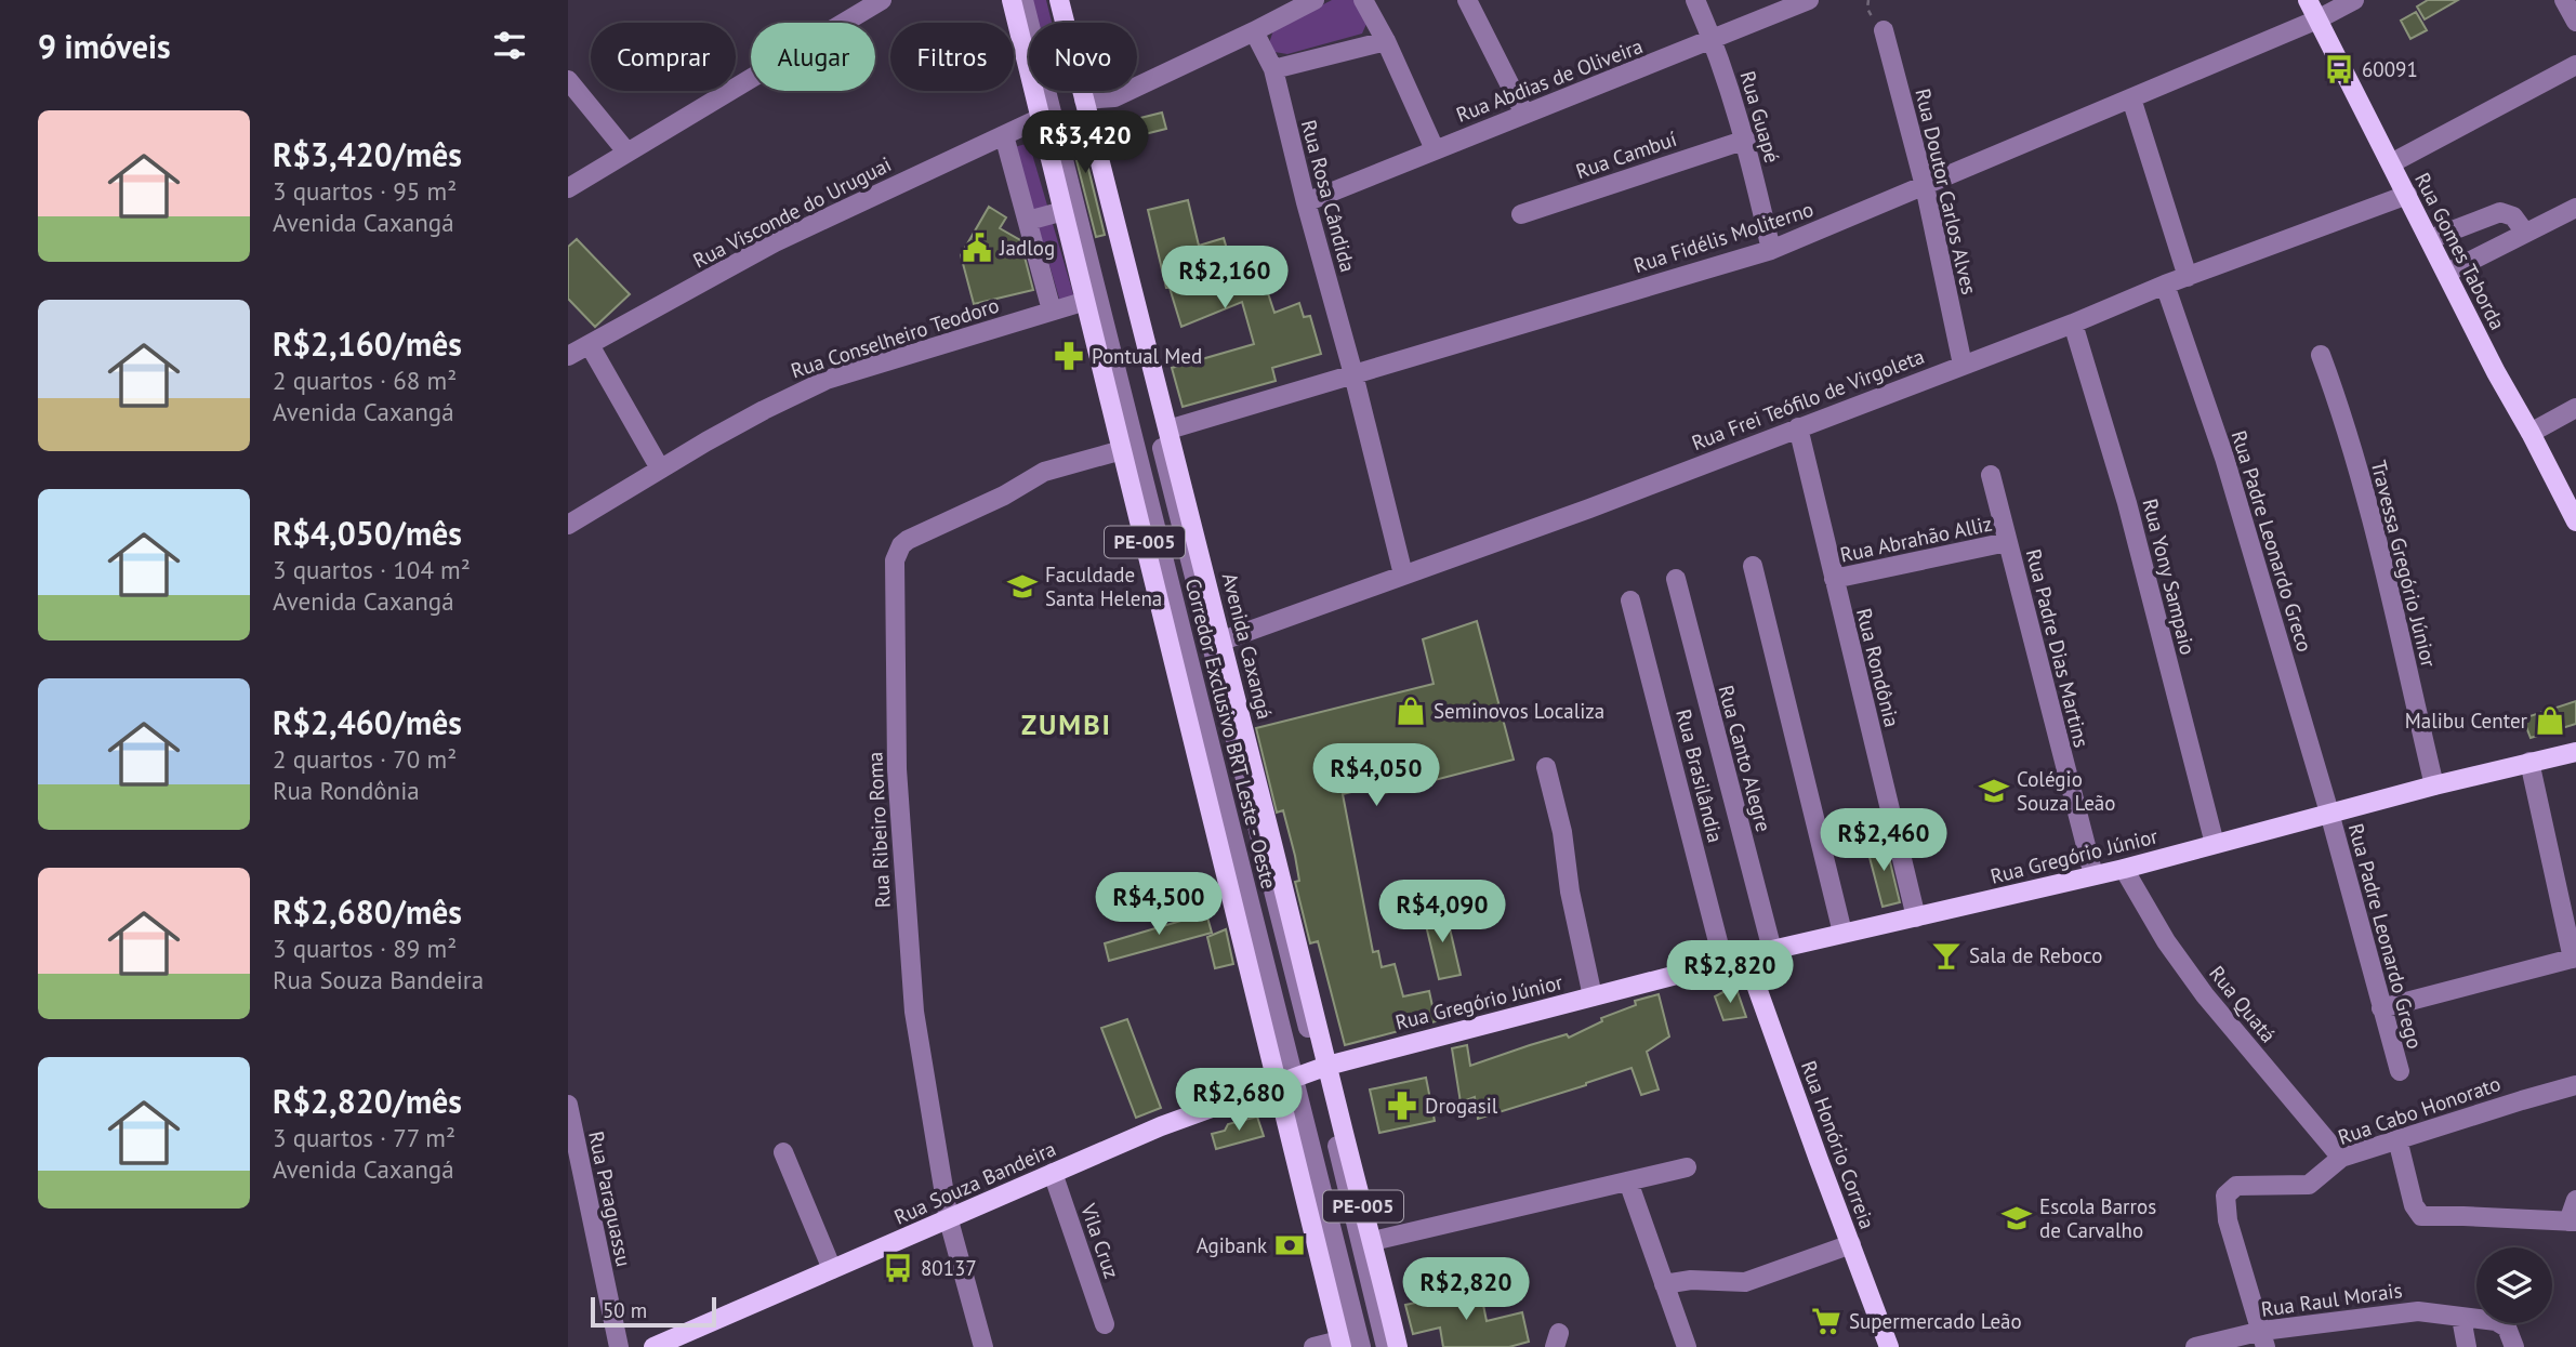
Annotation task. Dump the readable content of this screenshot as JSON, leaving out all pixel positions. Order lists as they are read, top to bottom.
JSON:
{
  "streets": {
    "main road": [
      "Rua Gomes Taborda",
      "PE-005",
      "Avenida Caxangá",
      "Rua Gregório Júnior",
      "Rua Honório Correia",
      "Rua Souza Bandeira"
    ],
    "street": [
      "Rua Abdias de Oliveira",
      "Rua Guapé",
      "Rua Cambuí",
      "Rua Doutor Carlos Alves",
      "Rua Rosa Cândida",
      "Rua Visconde do Uruguai",
      "Rua Fidélis Moliterno",
      "Rua Conselheiro Teodoro",
      "Rua Frei Teófilo de Virgoleta",
      "Rua Abrahão Alliz",
      "Rua Padre Leonardo Greco",
      "Travessa Gregório Júnior",
      "Rua Yony Sampaio",
      "Rua Padre Dias Martins",
      "Rua Rondônia",
      "Corredor Exclusivo BRT Leste - Oeste",
      "Rua Canto Alegre",
      "Rua Brasilândia",
      "Rua Ribeiro Roma",
      "Rua Padre Leonardo Grego",
      "Rua Quatá",
      "Rua Cabo Honorato",
      "Rua Paraguassu",
      "Vila Cruz",
      "Rua Raul Morais"
    ]
  },
  "crossings": [
    ["Rua Abdias de Oliveira", "Rua Guapé"],
    ["Rua Abdias de Oliveira", "Rua Rosa Cândida"],
    ["Rua Guapé", "Rua Cambuí"],
    ["Rua Guapé", "Rua Fidélis Moliterno"],
    ["Rua Doutor Carlos Alves", "Rua Fidélis Moliterno"],
    ["Rua Doutor Carlos Alves", "Rua Frei Teófilo de Virgoleta"],
    ["Rua Rosa Cândida", "Rua Fidélis Moliterno"],
    ["Rua Rosa Cândida", "Rua Frei Teófilo de Virgoleta"],
    ["Rua Visconde do Uruguai", "PE-005"],
    ["Rua Fidélis Moliterno", "Rua Gomes Taborda"],
    ["Rua Fidélis Moliterno", "Avenida Caxangá"],
    ["Rua Gomes Taborda", "Rua Frei Teófilo de Virgoleta"],
    ["Rua Conselheiro Teodoro", "PE-005"],
    ["Rua Frei Teófilo de Virgoleta", "Rua Padre Leonardo Greco"],
    ["Rua Frei Teófilo de Virgoleta", "Rua Yony Sampaio"],
    ["Rua Frei Teófilo de Virgoleta", "Avenida Caxangá"],
    ["Rua Frei Teófilo de Virgoleta", "Rua Rondônia"],
    ["Rua Abrahão Alliz", "Rua Padre Dias Martins"],
    ["Rua Abrahão Alliz", "Rua Rondônia"],
    ["Rua Padre Leonardo Greco", "Rua Gregório Júnior"],
    ["Rua Padre Leonardo Greco", "Rua Padre Leonardo Grego"],
    ["PE-005", "Corredor Exclusivo BRT Leste - Oeste"],
    ["PE-005", "Rua Ribeiro Roma"],
    ["PE-005", "Rua Souza Bandeira"],
    ["Travessa Gregório Júnior", "Rua Gregório Júnior"],
    ["Rua Yony Sampaio", "Rua Gregório Júnior"],
    ["Avenida Caxangá", "Corredor Exclusivo BRT Leste - Oeste"],
    ["Avenida Caxangá", "Rua Gregório Júnior"],
    ["Avenida Caxangá", "Rua Souza Bandeira"],
    ["Rua Padre Dias Martins", "Rua Gregório Júnior"],
    ["Rua Rondônia", "Rua Gregório Júnior"],
    ["Corredor Exclusivo BRT Leste - Oeste", "Rua Gregório Júnior"],
    ["Corredor Exclusivo BRT Leste - Oeste", "Rua Souza Bandeira"],
    ["Rua Canto Alegre", "Rua Gregório Júnior"],
    ["Rua Brasilândia", "Rua Gregório Júnior"],
    ["Rua Ribeiro Roma", "Rua Souza Bandeira"],
    ["Rua Gregório Júnior", "Rua Padre Leonardo Grego"],
    ["Rua Gregório Júnior", "Rua Quatá"],
    ["Rua Gregório Júnior", "Rua Honório Correia"],
    ["Rua Gregório Júnior", "Rua Souza Bandeira"],
    ["Rua Quatá", "Rua Cabo Honorato"],
    ["Rua Cabo Honorato", "Rua Raul Morais"],
    ["Rua Souza Bandeira", "Vila Cruz"]
  ],
  "districts": ["ZUMBI"],
  "places": {
    "bus stop": ["60091", "80137"],
    "public building": ["Jadlog"],
    "pharmacy": ["Pontual Med", "Drogasil"],
    "school or university": ["Faculdade Santa Helena", "Colégio Souza Leão", "Escola Barros de Carvalho"],
    "shop": ["Seminovos Localiza", "Malibu Center"],
    "bar": ["Sala de Reboco"],
    "bank": ["Agibank"],
    "supermarket": ["Supermercado Leão"]
  },
  "scale_bar": "50 m",
  "page": {
    "heading": "9 imóveis",
    "chip": [
      "Comprar",
      "Alugar",
      "Filtros",
      "Novo"
    ],
    "list": [
      {
        "name": "R$3,420/mês",
        "note": "3 quartos · 95 m² · Avenida Caxangá"
      },
      {
        "name": "R$2,160/mês",
        "note": "2 quartos · 68 m² · Avenida Caxangá"
      },
      {
        "name": "R$4,050/mês",
        "note": "3 quartos · 104 m² · Avenida Caxangá"
      },
      {
        "name": "R$2,460/mês",
        "note": "2 quartos · 70 m² · Rua Rondônia"
      },
      {
        "name": "R$2,680/mês",
        "note": "3 quartos · 89 m² · Rua Souza Bandeira"
      },
      {
        "name": "R$2,820/mês",
        "note": "3 quartos · 77 m² · Avenida Caxangá"
      }
    ],
    "price": [
      "R$3,420",
      "R$2,160",
      "R$4,050",
      "R$2,460",
      "R$4,500",
      "R$4,090",
      "R$2,820",
      "R$2,680",
      "R$2,820"
    ],
    "scale": "50 m"
  }
}
